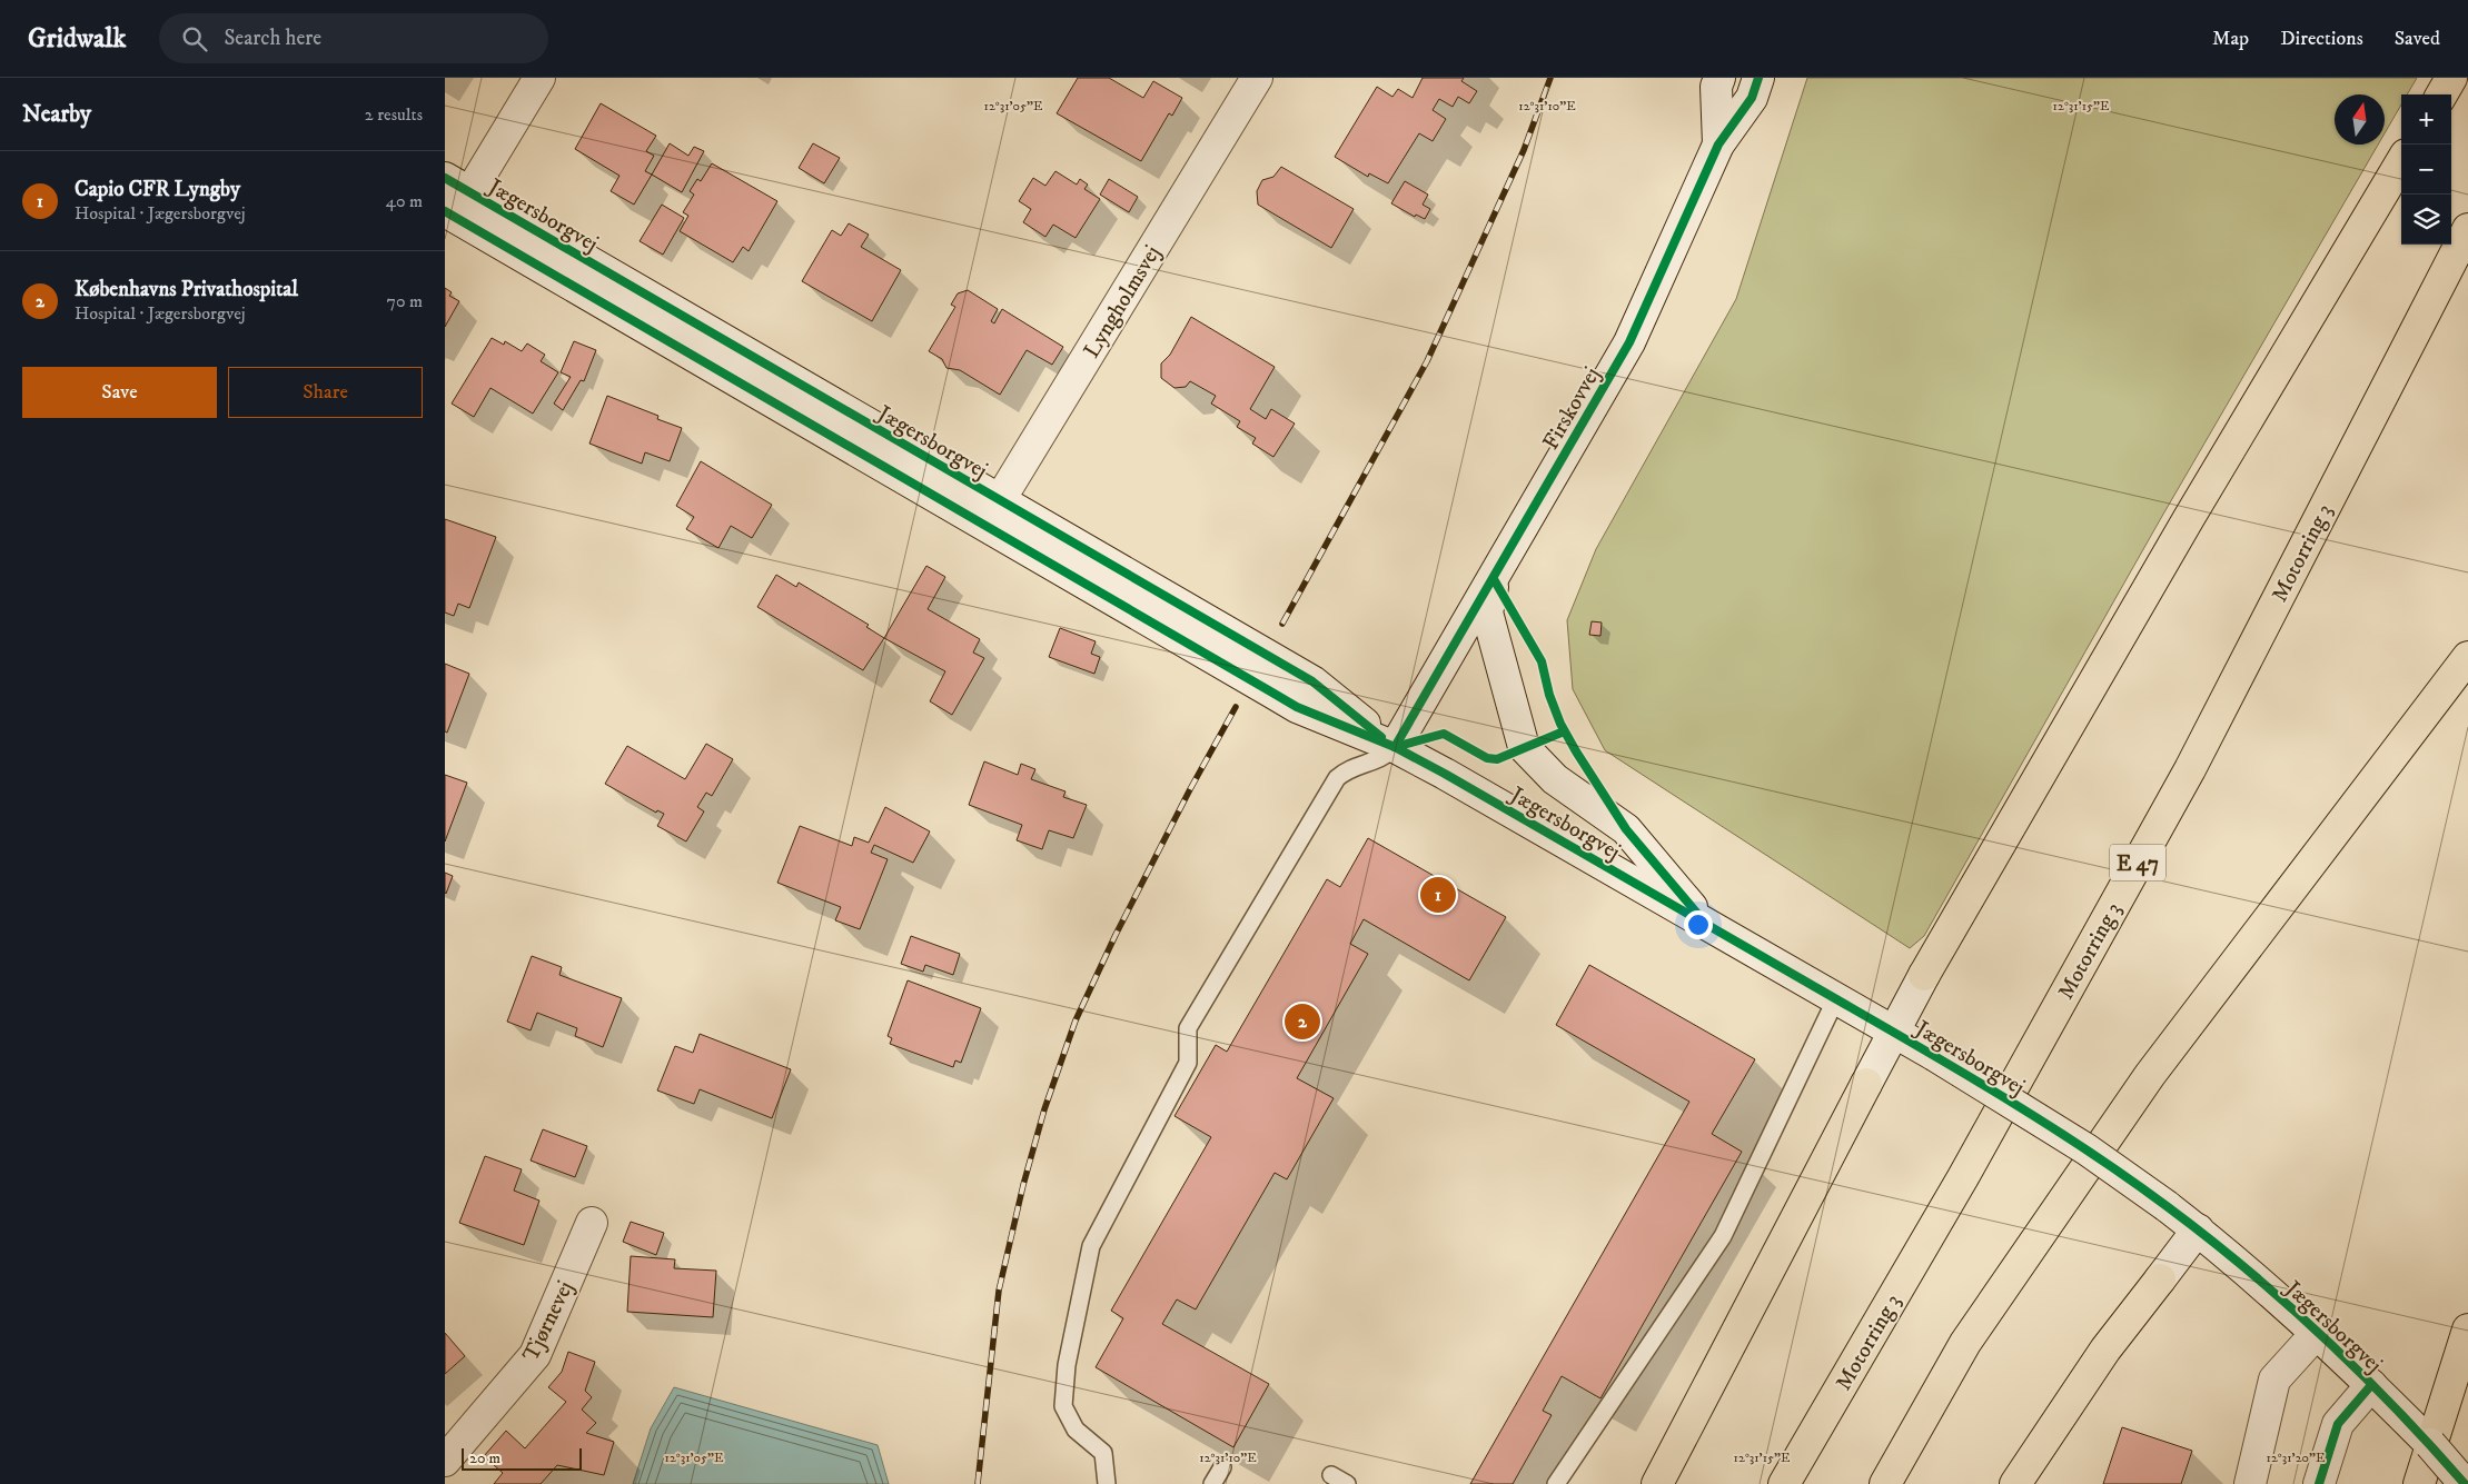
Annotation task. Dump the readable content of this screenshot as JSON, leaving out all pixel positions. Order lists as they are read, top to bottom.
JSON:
{
  "streets": {
    "highway": ["Motorring 3", "E 47"],
    "street": [
      "Jægersborgvej",
      "Lyngholmsvej",
      "Firskovvej",
      "Tjørnevej"
    ]
  },
  "crossings": [
    ["Jægersborgvej", "Lyngholmsvej"],
    ["Jægersborgvej", "Firskovvej"]
  ],
  "scale_bar": "20 m",
  "north": "top",
  "page": {
    "header": "Gridwalk",
    "search": "Search here",
    "nav": ["Map", "Directions", "Saved"],
    "heading": ["Nearby", "2 results"],
    "map_buttons": ["+", "−"],
    "list": [
      {
        "mark": "1",
        "name": "Capio CFR Lyngby",
        "note": "Hospital · Jægersborgvej",
        "value": "40 m"
      },
      {
        "mark": "2",
        "name": "Københavns Privathospital",
        "note": "Hospital · Jægersborgvej",
        "value": "70 m"
      }
    ],
    "buttons": ["Save", "Share"],
    "pins": ["1", "2"],
    "scale": "20 m"
  },
  "coordinates": [
    "12°31'05\"E",
    "12°31'10\"E",
    "12°31'15\"E",
    "12°31'20\"E"
  ]
}
